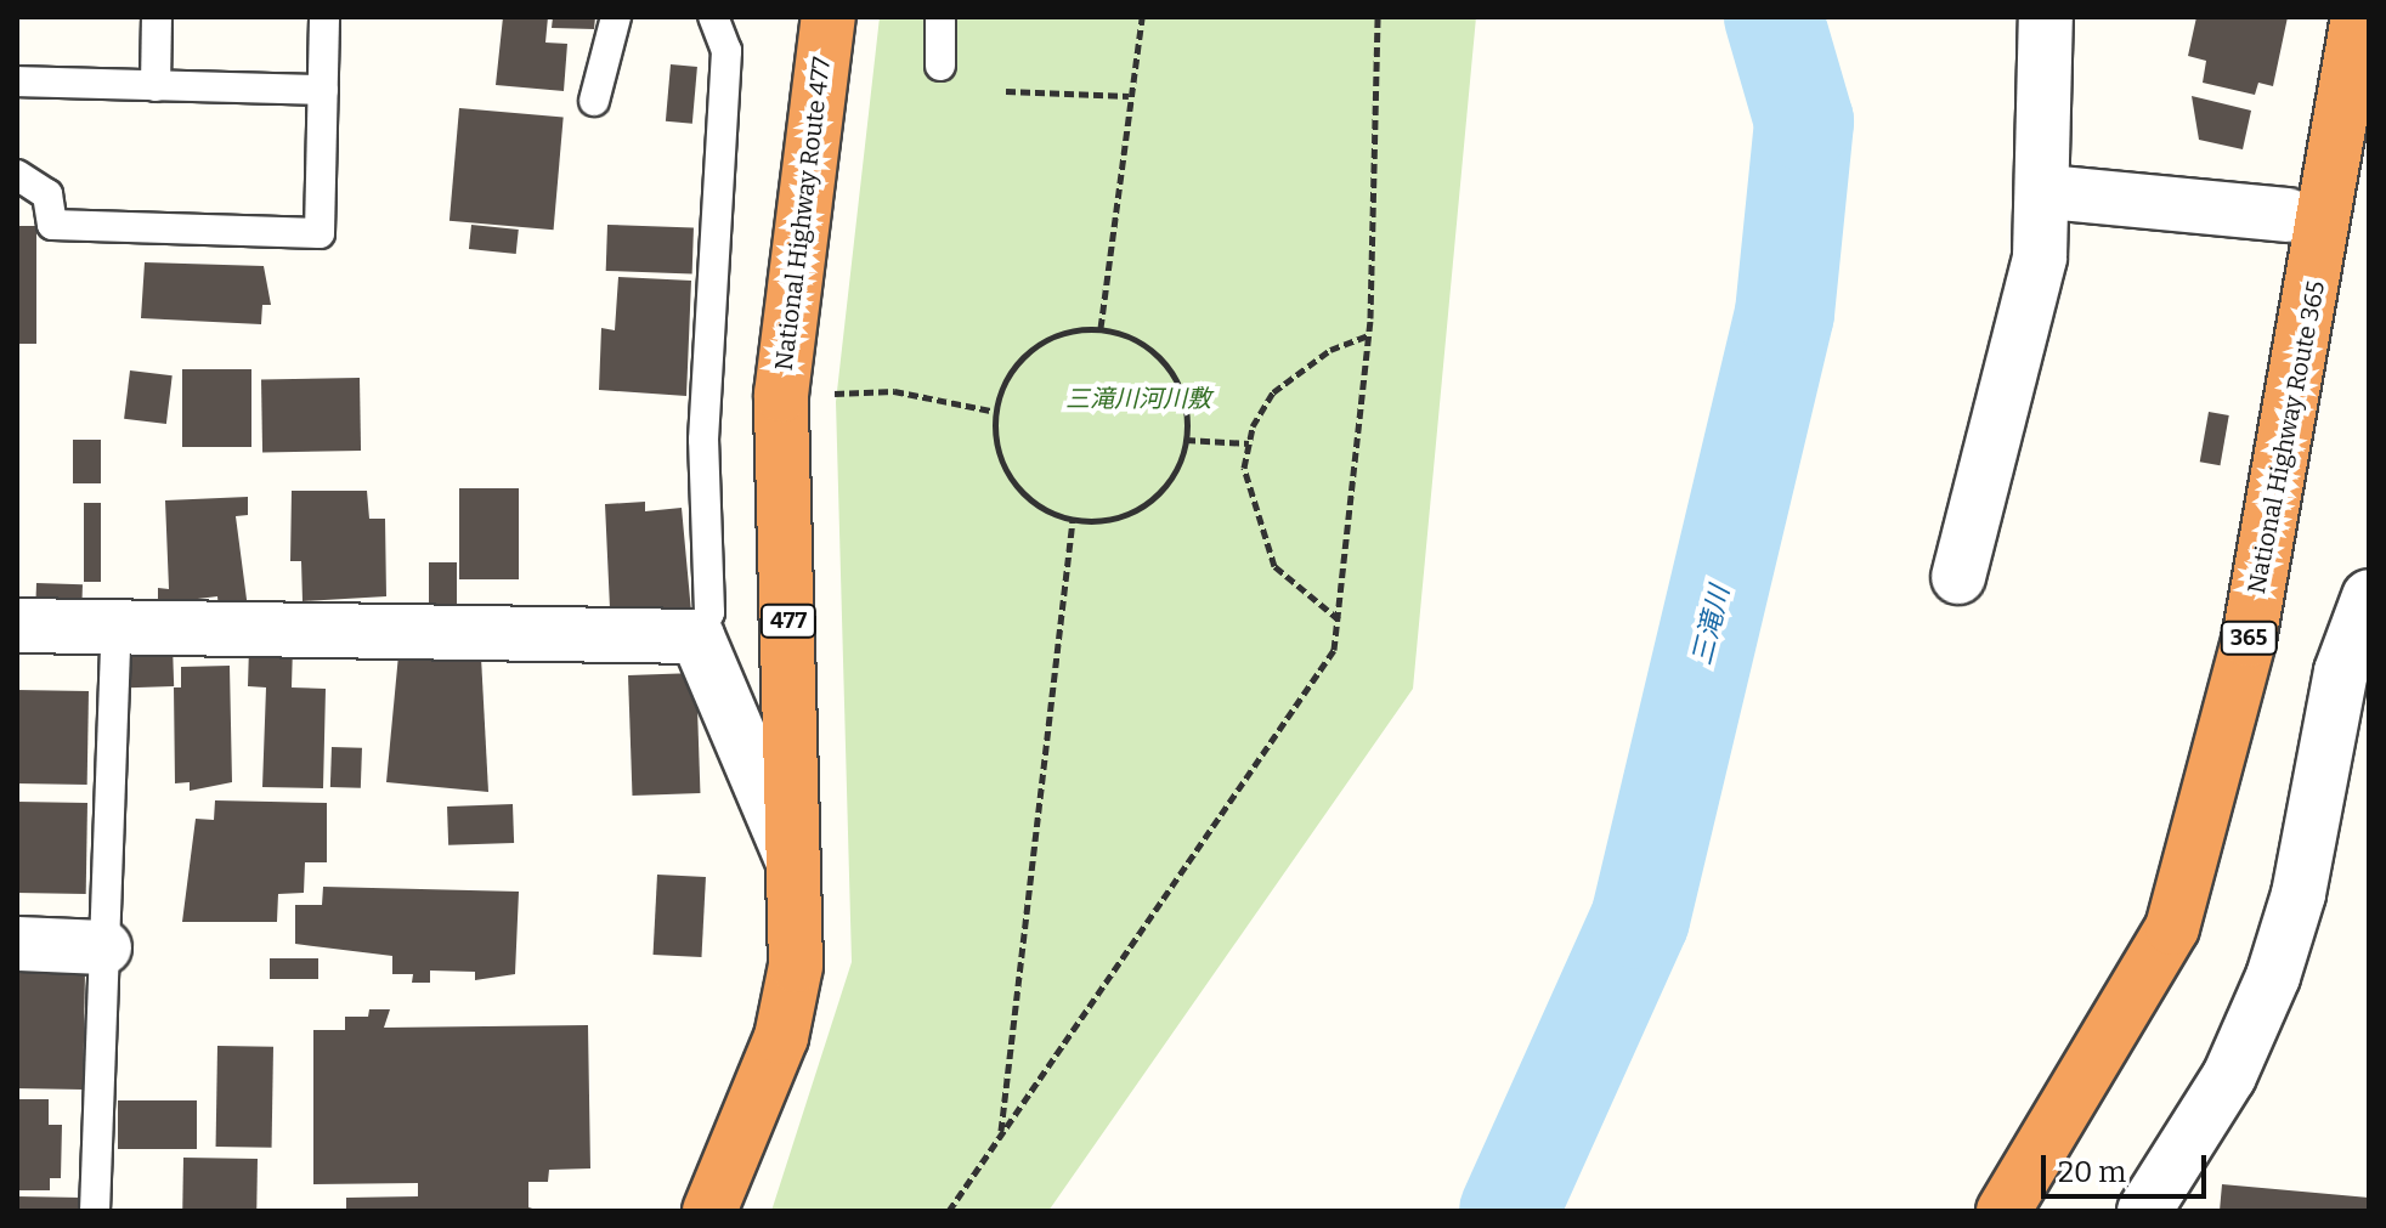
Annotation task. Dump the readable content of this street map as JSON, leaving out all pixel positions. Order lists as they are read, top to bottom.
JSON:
{
  "streets": {
    "highway": [
      "National Highway Route 477",
      "National Highway Route 365",
      "477",
      "365"
    ]
  },
  "water": ["三滝川"],
  "parks": ["三滝川河川敷"],
  "scale_bar": "20 m"
}
